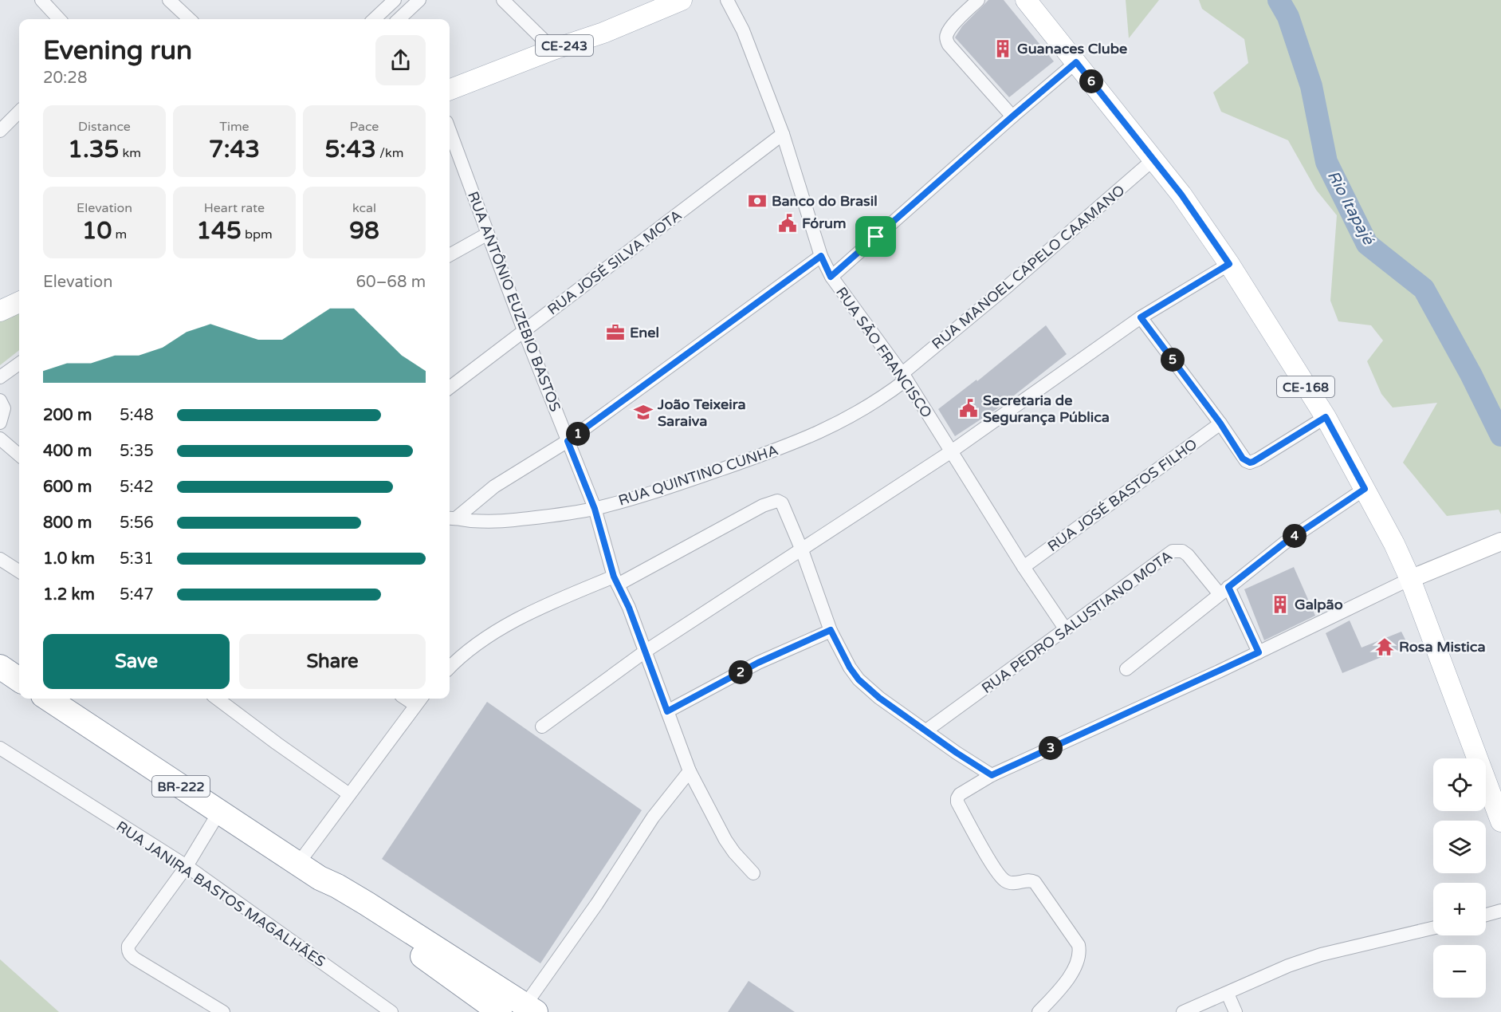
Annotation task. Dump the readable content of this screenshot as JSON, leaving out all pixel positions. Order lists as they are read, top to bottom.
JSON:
{
  "streets": {
    "highway": ["BR-222"],
    "main road": ["CE-243", "CE-168"],
    "street": [
      "RUA JOSÉ SILVA MOTA",
      "RUA MANOEL CAPELO CAAMANO",
      "RUA ANTÔNIO EUZEBIO BASTOS",
      "RUA SÃO FRANCISCO",
      "RUA QUINTINO CUNHA",
      "RUA JOSÉ BASTOS FILHO",
      "RUA PEDRO SALUSTIANO MOTA",
      "RUA JANIRA BASTOS MAGALHÃES"
    ]
  },
  "crossings": [
    ["RUA JOSÉ SILVA MOTA", "RUA ANTÔNIO EUZEBIO BASTOS"],
    ["RUA JOSÉ SILVA MOTA", "RUA SÃO FRANCISCO"],
    ["RUA MANOEL CAPELO CAAMANO", "RUA SÃO FRANCISCO"],
    ["RUA MANOEL CAPELO CAAMANO", "CE-168"],
    ["RUA MANOEL CAPELO CAAMANO", "RUA QUINTINO CUNHA"],
    ["RUA ANTÔNIO EUZEBIO BASTOS", "RUA QUINTINO CUNHA"],
    ["RUA SÃO FRANCISCO", "RUA QUINTINO CUNHA"],
    ["RUA SÃO FRANCISCO", "RUA JOSÉ BASTOS FILHO"],
    ["RUA SÃO FRANCISCO", "RUA PEDRO SALUSTIANO MOTA"]
  ],
  "water": ["Rio Itapajé"],
  "places": {
    "building": ["Guanaces Clube", "Galpão"],
    "bank": ["Banco do Brasil"],
    "public building": ["Fórum", "Secretaria de Segurança Pública"],
    "office": ["Enel"],
    "school or university": ["João Teixeira Saraiva"],
    "temple": ["Rosa Mistica"]
  },
  "page": {
    "heading": ["Evening run", "20:28"],
    "pins": [
      "6",
      "5",
      "1",
      "4",
      "2",
      "3"
    ],
    "stats": [
      ["Distance", "1.35 km"],
      ["Time", "7:43"],
      ["Pace", "5:43 /km"],
      ["Elevation", "10 m"],
      ["Heart rate", "145 bpm"],
      ["kcal", "98"]
    ],
    "chart": ["Elevation", "60–68 m"],
    "list": [
      {
        "name": "200 m",
        "note": "5:48"
      },
      {
        "name": "400 m",
        "note": "5:35"
      },
      {
        "name": "600 m",
        "note": "5:42"
      },
      {
        "name": "800 m",
        "note": "5:56"
      },
      {
        "name": "1.0 km",
        "note": "5:31"
      },
      {
        "name": "1.2 km",
        "note": "5:47"
      }
    ],
    "buttons": ["Save", "Share"],
    "map_buttons": ["+", "−"]
  }
}
